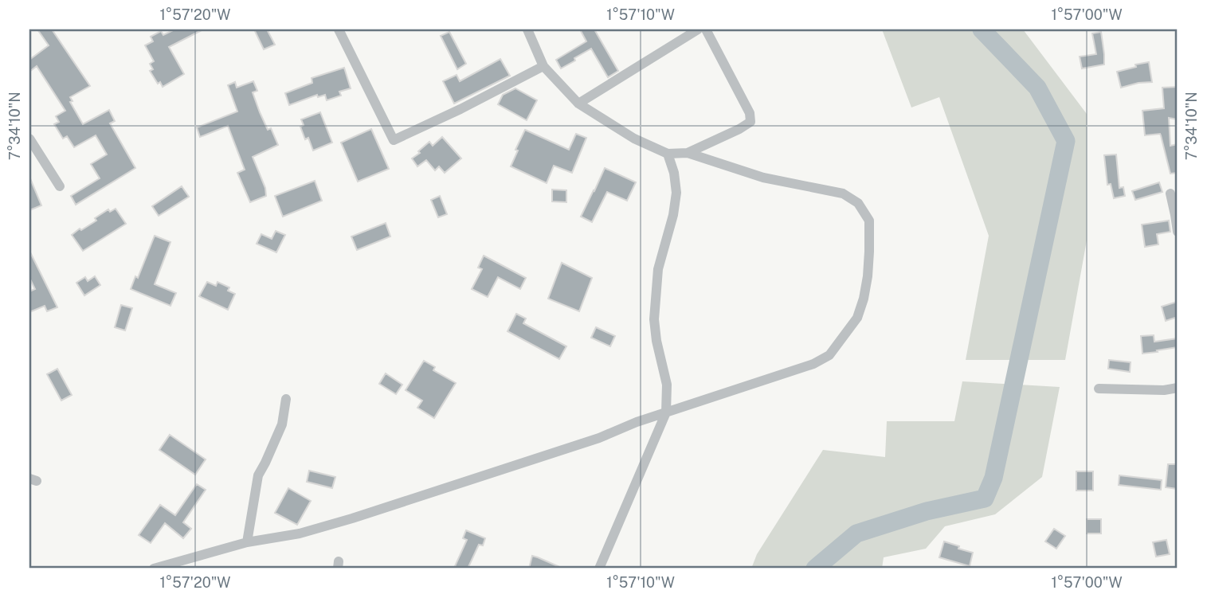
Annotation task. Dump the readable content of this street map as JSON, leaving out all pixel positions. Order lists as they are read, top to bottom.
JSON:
{
  "coordinates": [
    "1°57'20\"W",
    "1°57'10\"W",
    "1°57'00\"W",
    "7°34'10\"N"
  ]
}
